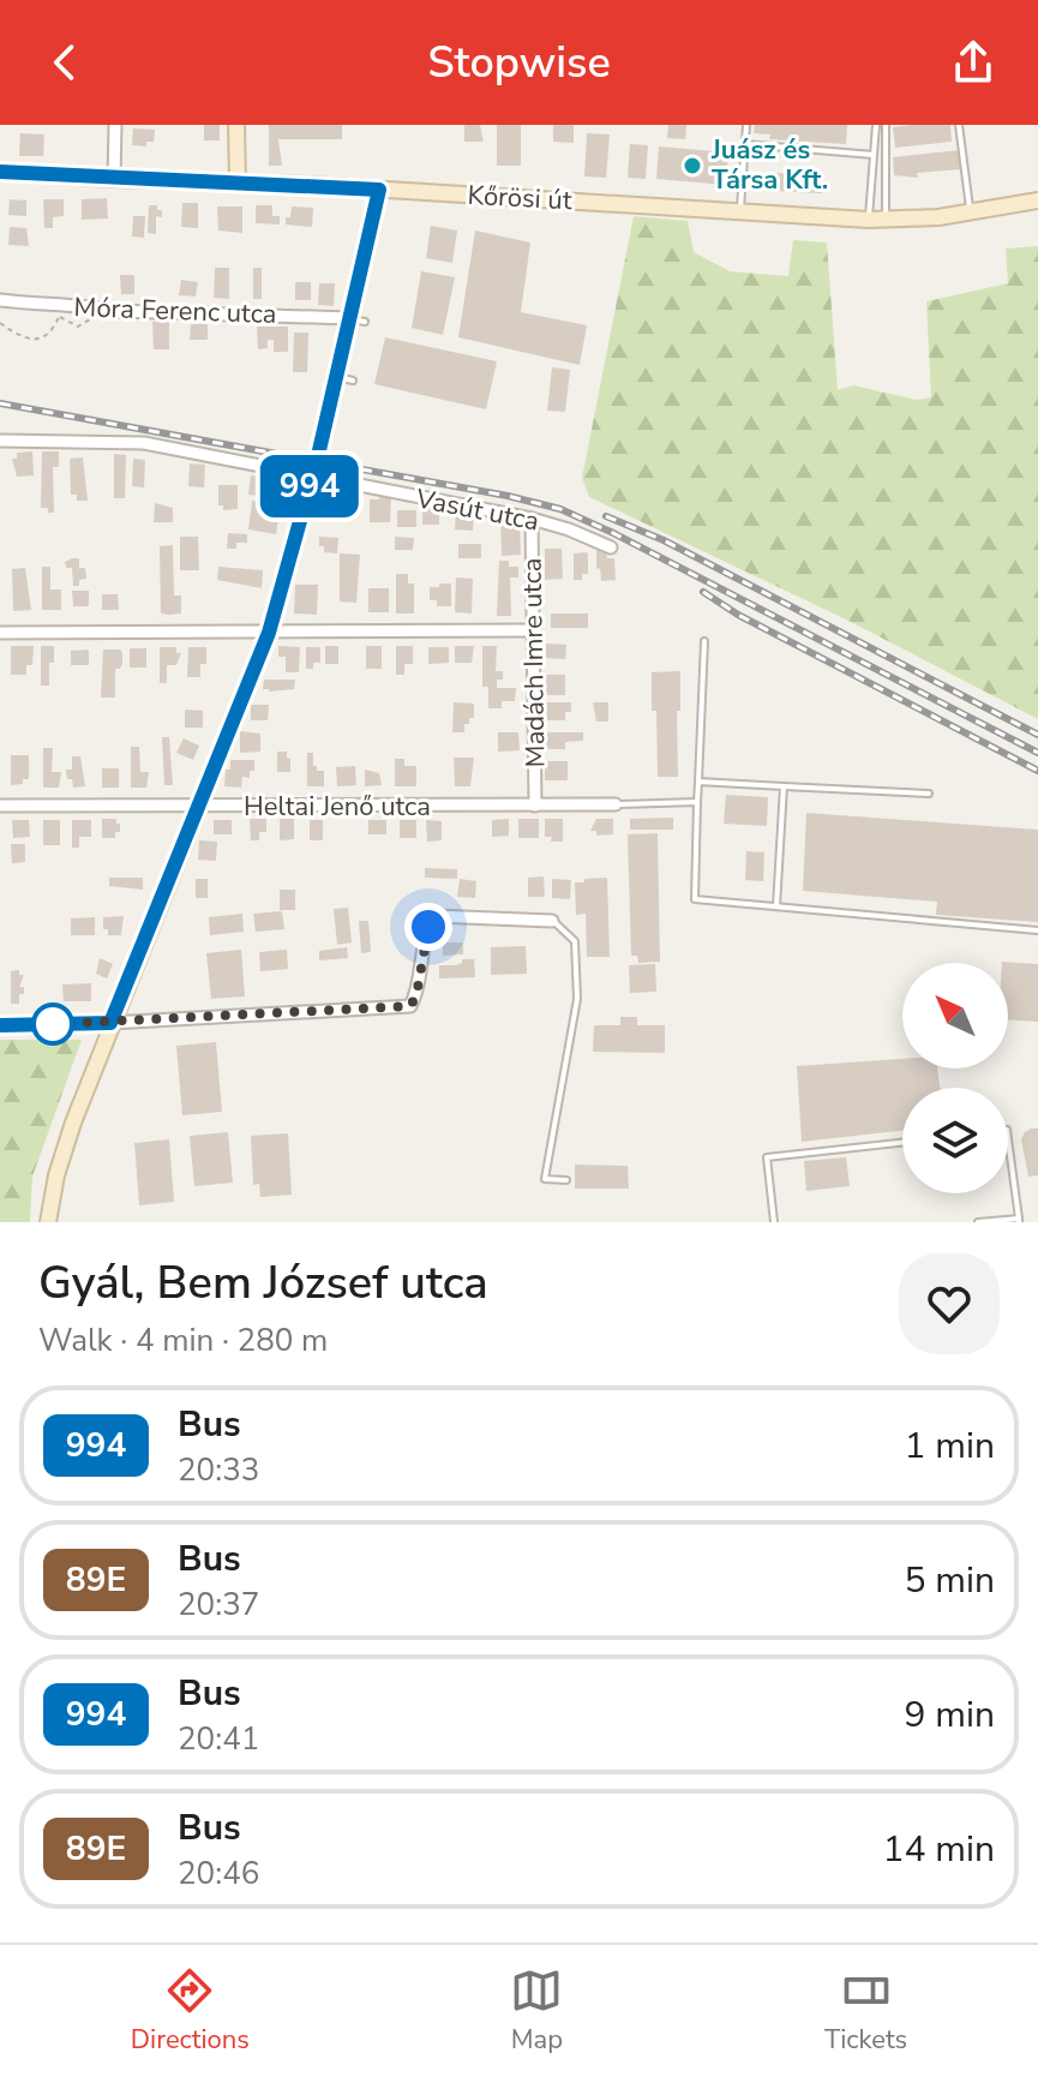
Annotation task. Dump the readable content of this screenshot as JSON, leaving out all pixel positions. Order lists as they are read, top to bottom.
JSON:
{
  "streets": {
    "main road": ["Kőrösi út"],
    "street": [
      "Móra Ferenc utca",
      "Vasút utca",
      "Madách Imre utca",
      "Heltai Jenő utca"
    ]
  },
  "crossings": [
    ["Vasút utca", "Madách Imre utca"],
    ["Madách Imre utca", "Heltai Jenő utca"]
  ],
  "places": ["Juász és Társa Kft."],
  "lines": ["bus line 994"],
  "north": "top left",
  "page": {
    "header": "Stopwise",
    "on_map": "994",
    "heading": ["Gyál, Bem József utca", "Walk · 4 min · 280 m"],
    "list": [
      {
        "mark": "994",
        "name": "Bus",
        "note": "20:33",
        "value": "1 min"
      },
      {
        "mark": "89E",
        "name": "Bus",
        "note": "20:37",
        "value": "5 min"
      },
      {
        "mark": "994",
        "name": "Bus",
        "note": "20:41",
        "value": "9 min"
      },
      {
        "mark": "89E",
        "name": "Bus",
        "note": "20:46",
        "value": "14 min"
      }
    ],
    "tabs": ["Directions", "Map", "Tickets"]
  }
}
